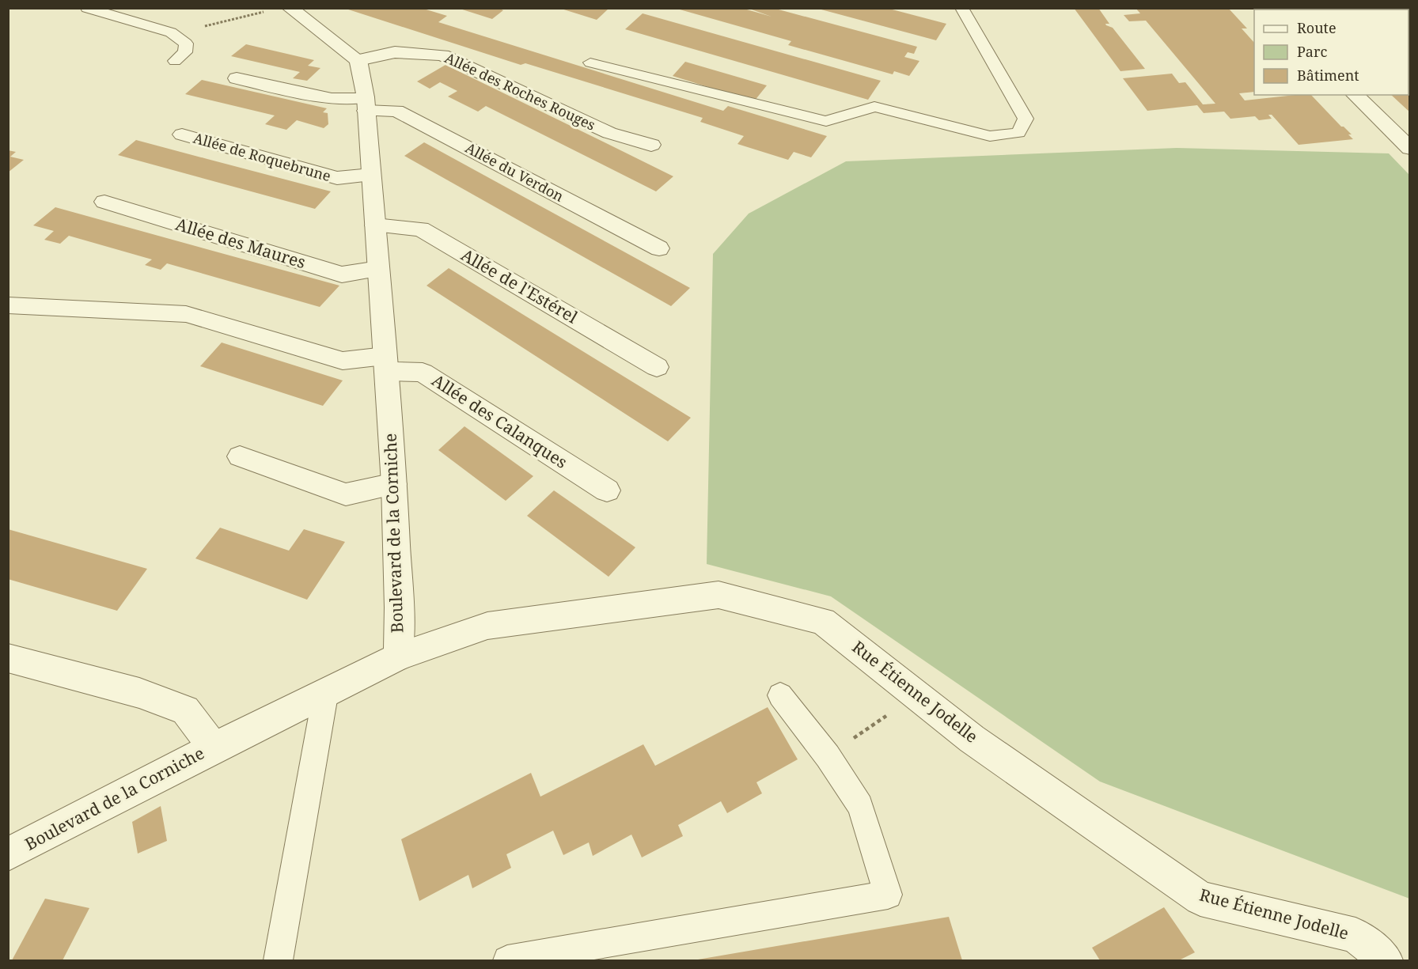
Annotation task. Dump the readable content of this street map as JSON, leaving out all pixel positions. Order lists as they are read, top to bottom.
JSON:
{
  "streets": {
    "street": [
      "Allée des Roches Rouges",
      "Allée de Roquebrune",
      "Allée du Verdon",
      "Allée des Maures",
      "Allée de l'Estérel",
      "Allée des Calanques",
      "Boulevard de la Corniche",
      "Rue Étienne Jodelle"
    ]
  },
  "crossings": [
    ["Allée des Roches Rouges", "Boulevard de la Corniche"],
    ["Allée de Roquebrune", "Boulevard de la Corniche"],
    ["Allée du Verdon", "Boulevard de la Corniche"],
    ["Allée des Maures", "Boulevard de la Corniche"],
    ["Allée de l'Estérel", "Boulevard de la Corniche"],
    ["Allée des Calanques", "Boulevard de la Corniche"],
    ["Boulevard de la Corniche", "Rue Étienne Jodelle"]
  ],
  "legend": ["Route", "Parc", "Bâtiment"]
}
